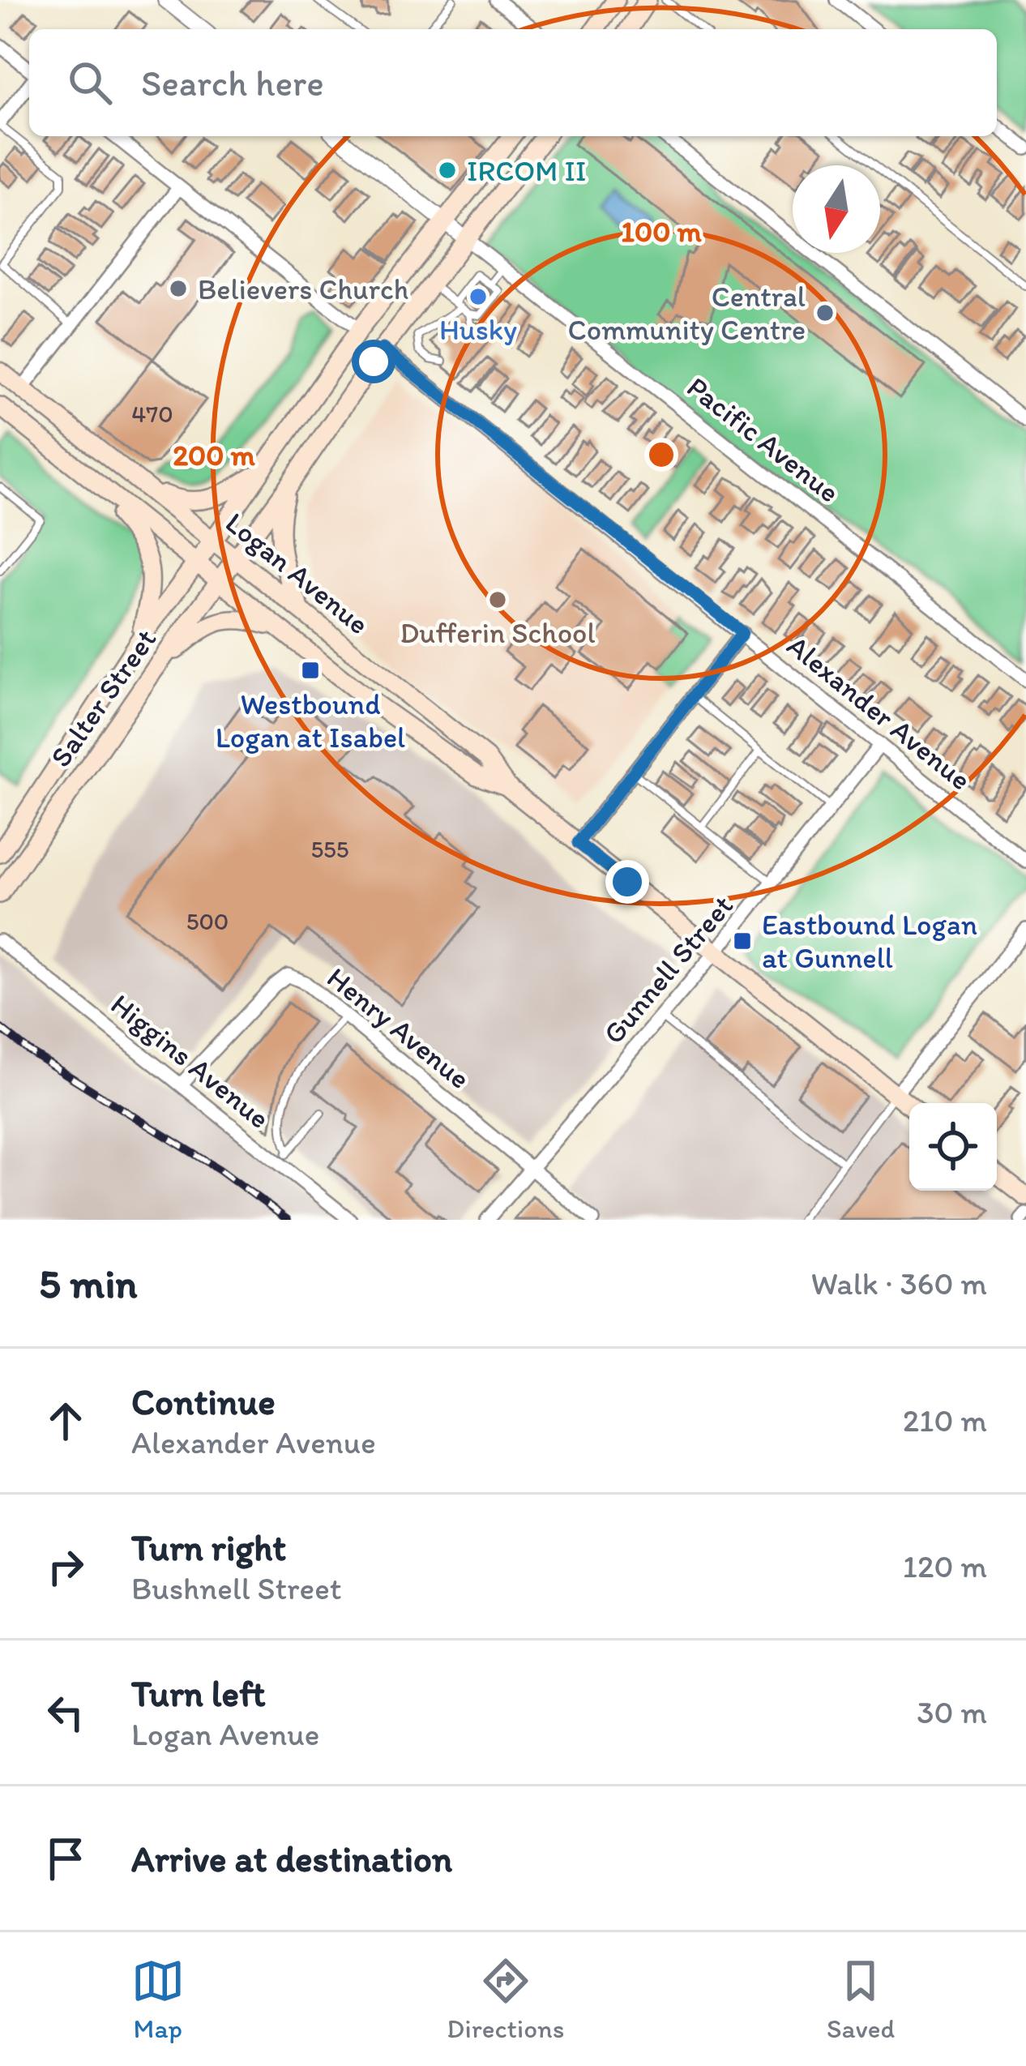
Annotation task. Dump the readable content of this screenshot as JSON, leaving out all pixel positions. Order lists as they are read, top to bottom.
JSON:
{
  "streets": {
    "main road": ["Logan Avenue", "Salter Street"],
    "street": [
      "Pacific Avenue",
      "Alexander Avenue",
      "Gunnell Street",
      "Henry Avenue",
      "Higgins Avenue"
    ]
  },
  "crossings": [
    ["Pacific Avenue", "Salter Street"],
    ["Logan Avenue", "Salter Street"],
    ["Logan Avenue", "Gunnell Street"],
    ["Salter Street", "Alexander Avenue"],
    ["Alexander Avenue", "Gunnell Street"],
    ["Gunnell Street", "Henry Avenue"],
    ["Henry Avenue", "Higgins Avenue"]
  ],
  "places": {
    "other": [
      "IRCOM II",
      "Believers Church",
      "Husky",
      "Central Community Centre",
      "Dufferin School"
    ],
    "transit": ["Westbound Logan at Isabel", "Eastbound Logan at Gunnell"]
  },
  "house_numbers": ["470", "555", "500"],
  "north": "bottom",
  "page": {
    "search": "Search here",
    "heading": ["5 min", "Walk · 360 m"],
    "list": [
      ["Continue", "Alexander Avenue", "210 m"],
      ["Turn right", "Bushnell Street", "120 m"],
      ["Turn left", "Logan Avenue", "30 m"],
      "Arrive at destination"
    ],
    "nav": ["Map", "Directions", "Saved"]
  },
  "rings": ["100 m", "200 m"]
}
